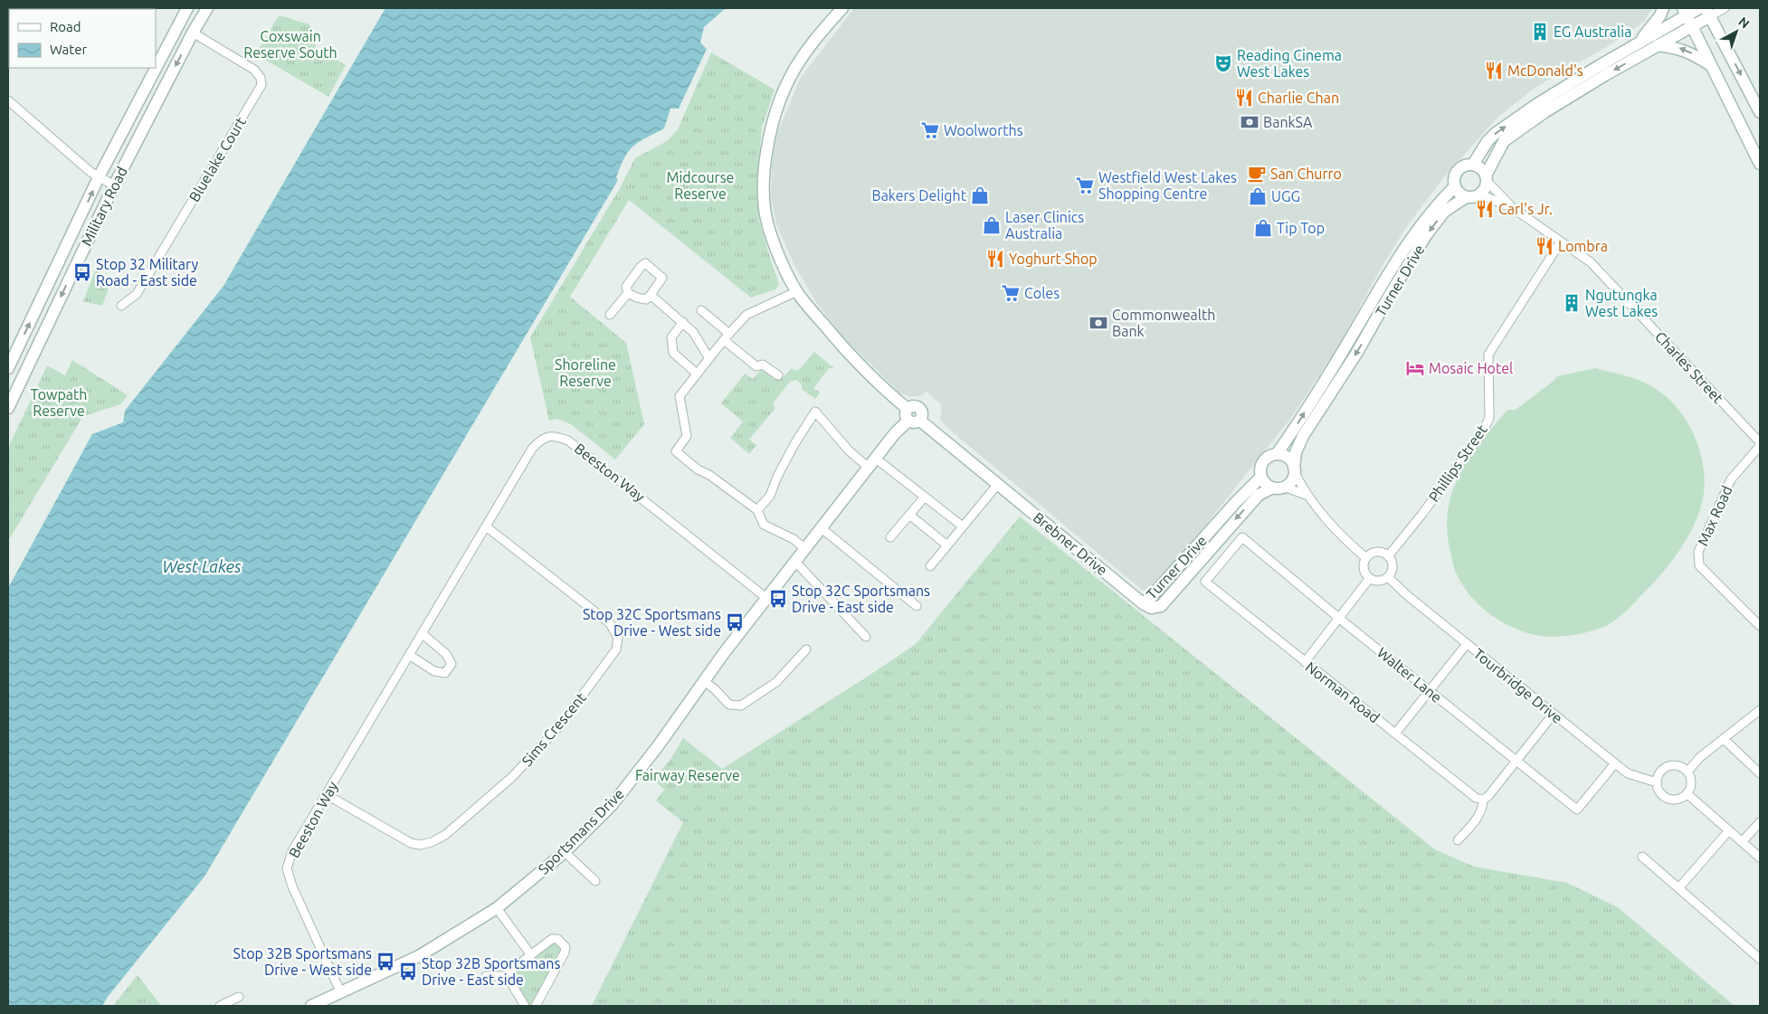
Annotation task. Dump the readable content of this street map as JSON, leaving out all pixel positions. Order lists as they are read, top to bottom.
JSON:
{
  "streets": {
    "street": [
      "Bluelake Court",
      "Military Road",
      "Turner Drive",
      "Charles Street",
      "Phillips Street",
      "Beeston Way",
      "Max Road",
      "Brebner Drive",
      "Walter Lane",
      "Tourbridge Drive",
      "Norman Road",
      "Sims Crescent",
      "Sportsmans Drive"
    ]
  },
  "crossings": [
    ["Bluelake Court", "Military Road"],
    ["Turner Drive", "Charles Street"],
    ["Turner Drive", "Brebner Drive"],
    ["Charles Street", "Phillips Street"],
    ["Charles Street", "Max Road"],
    ["Phillips Street", "Tourbridge Drive"],
    ["Beeston Way", "Sims Crescent"],
    ["Beeston Way", "Sportsmans Drive"],
    ["Brebner Drive", "Sportsmans Drive"],
    ["Walter Lane", "Tourbridge Drive"],
    ["Walter Lane", "Norman Road"]
  ],
  "water": ["West Lakes"],
  "parks": [
    "Coxswain Reserve South",
    "Midcourse Reserve",
    "Shoreline Reserve",
    "Towpath Reserve",
    "Fairway Reserve"
  ],
  "places": {
    "building": ["EG Australia", "Ngutungka West Lakes"],
    "theatre": ["Reading Cinema West Lakes"],
    "restaurant": [
      "McDonald's",
      "Charlie Chan",
      "Carl's Jr.",
      "Lombra",
      "Yoghurt Shop"
    ],
    "bank": ["BankSA", "Commonwealth Bank"],
    "supermarket": ["Woolworths", "Westfield West Lakes Shopping Centre", "Coles"],
    "cafe": ["San Churro"],
    "shop": [
      "Bakers Delight",
      "UGG",
      "Laser Clinics Australia",
      "Tip Top"
    ],
    "bus stop": [
      "Stop 32 Military Road - East side",
      "Stop 32C Sportsmans Drive - East side",
      "Stop 32C Sportsmans Drive - West side",
      "Stop 32B Sportsmans Drive - West side",
      "Stop 32B Sportsmans Drive - East side"
    ],
    "hotel": ["Mosaic Hotel"]
  },
  "legend": ["Road", "Water"],
  "north": "top right"
}
